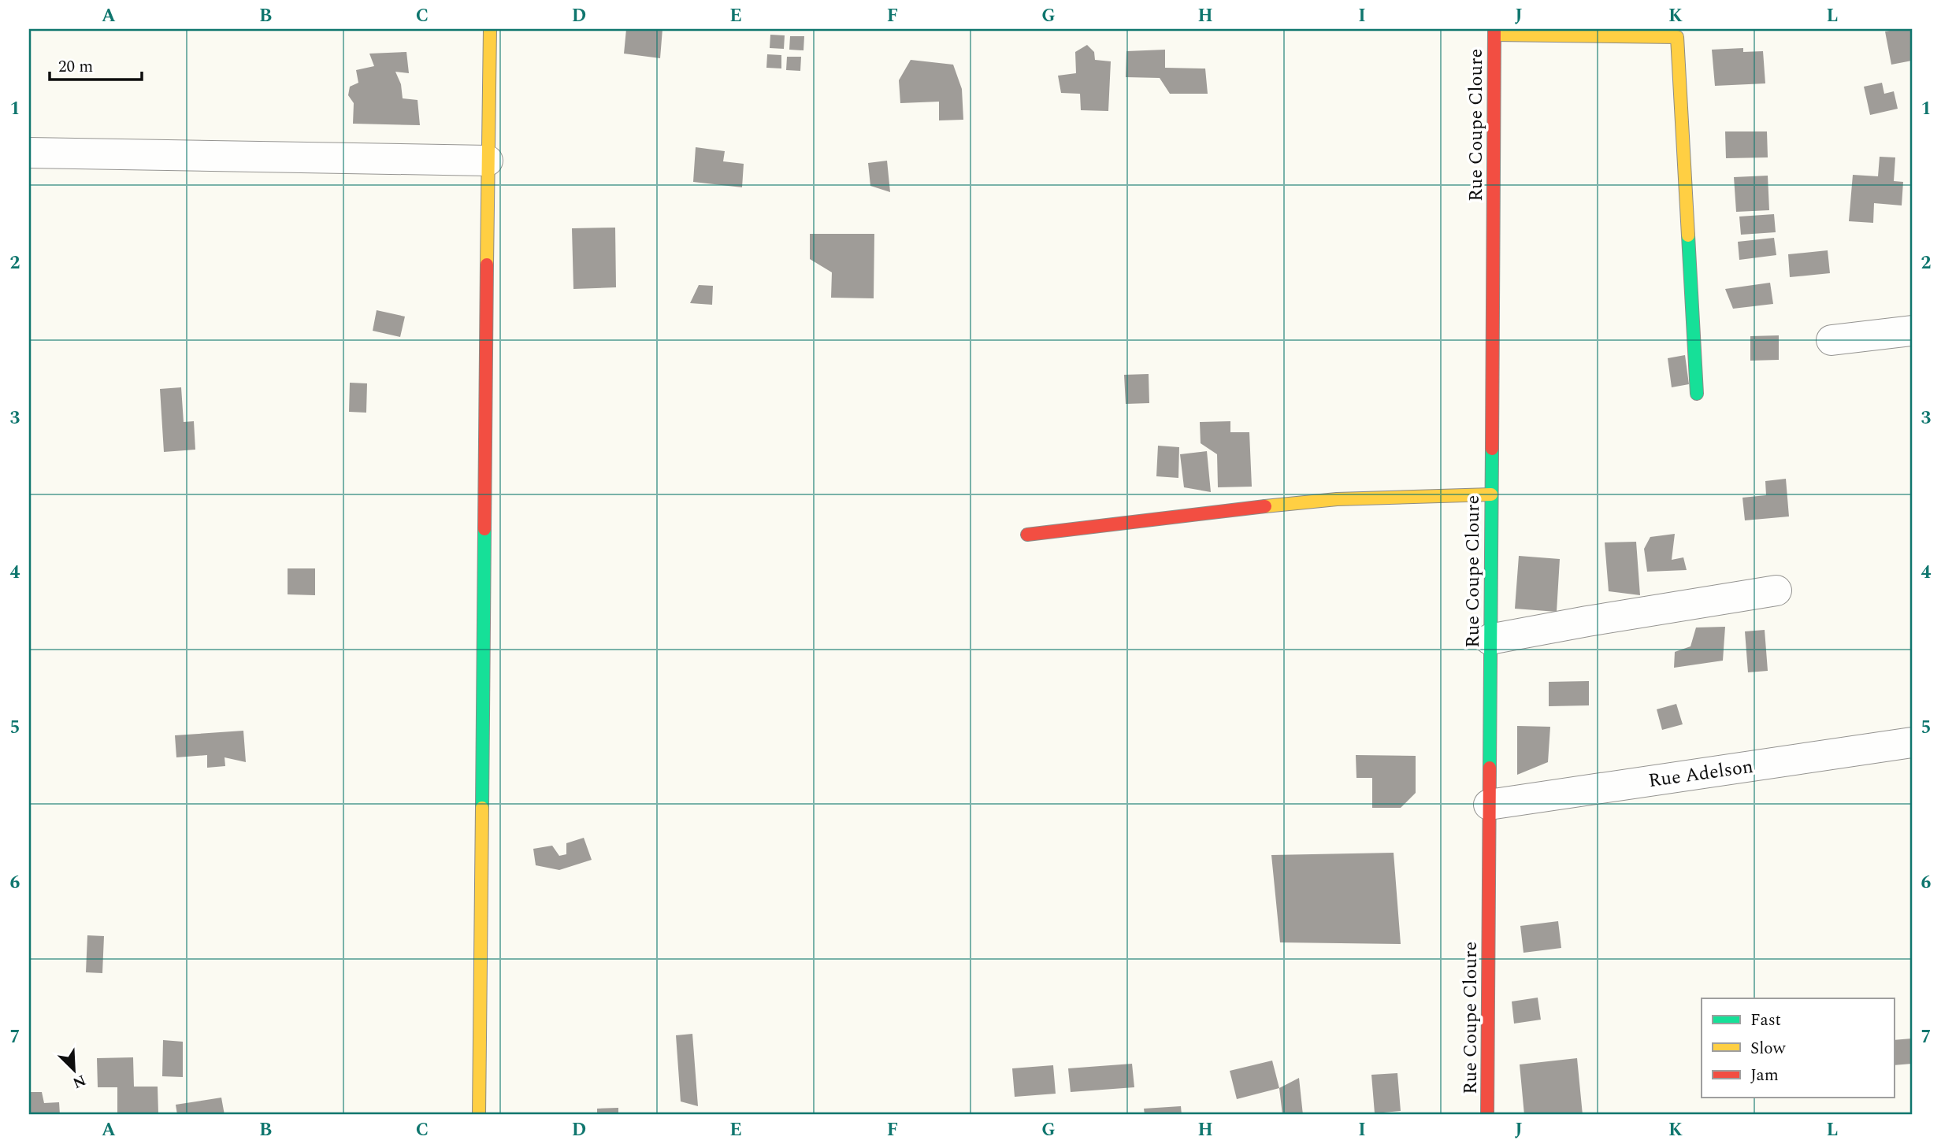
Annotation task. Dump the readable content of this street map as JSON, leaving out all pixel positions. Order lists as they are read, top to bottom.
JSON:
{
  "streets": {
    "street": ["Rue Coupe Cloure", "Rue Adelson"]
  },
  "crossings": [
    ["Rue Coupe Cloure", "Rue Adelson"]
  ],
  "legend": ["Fast", "Slow", "Jam"],
  "scale_bar": "20 m",
  "north": "bottom right",
  "grid": {
    "columns": [
      "A",
      "B",
      "C",
      "D",
      "E",
      "F",
      "G",
      "H",
      "I",
      "J",
      "K",
      "L"
    ],
    "rows": [
      "1",
      "2",
      "3",
      "4",
      "5",
      "6",
      "7"
    ]
  }
}
